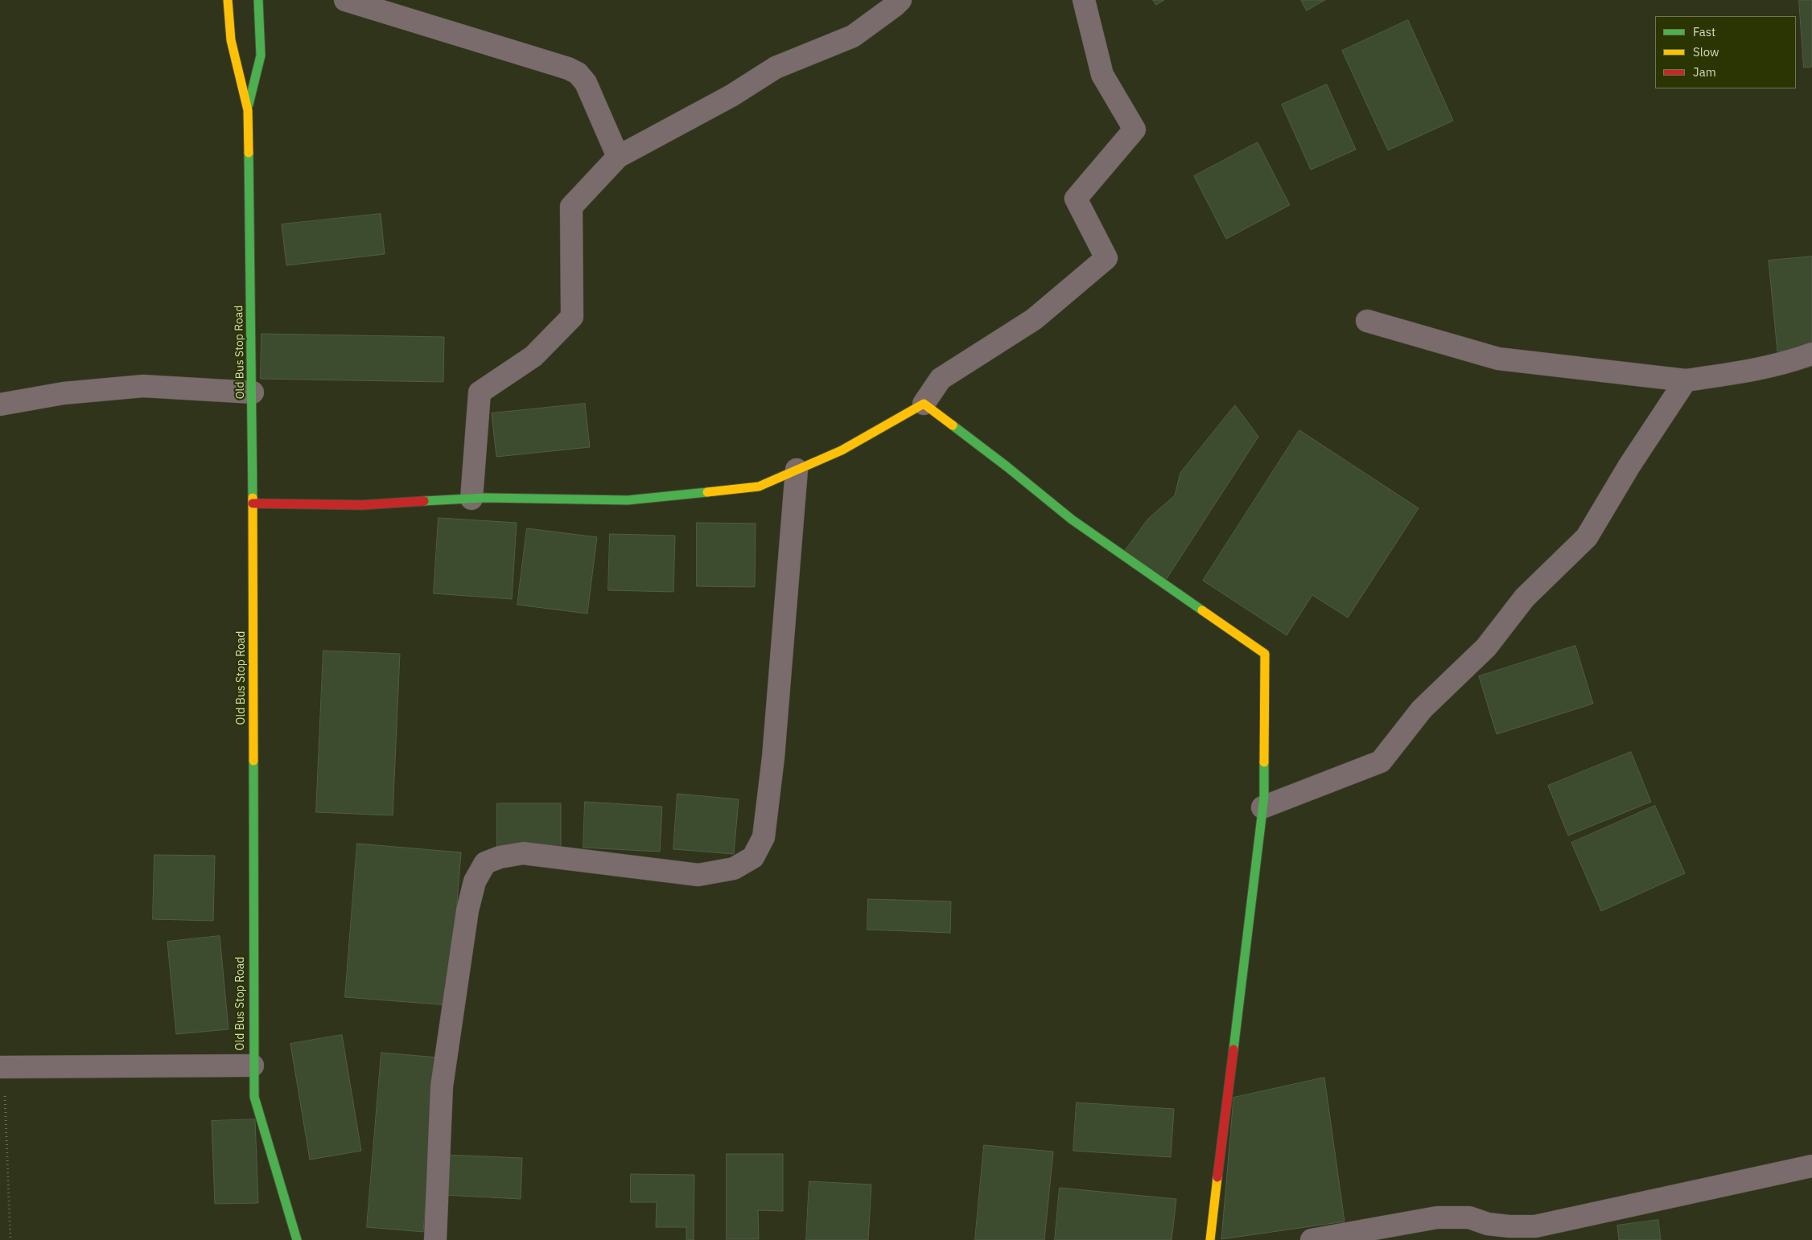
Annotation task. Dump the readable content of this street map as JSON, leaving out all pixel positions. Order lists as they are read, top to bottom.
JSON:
{
  "streets": {
    "street": ["Old Bus Stop Road"]
  },
  "legend": ["Fast", "Slow", "Jam"]
}
